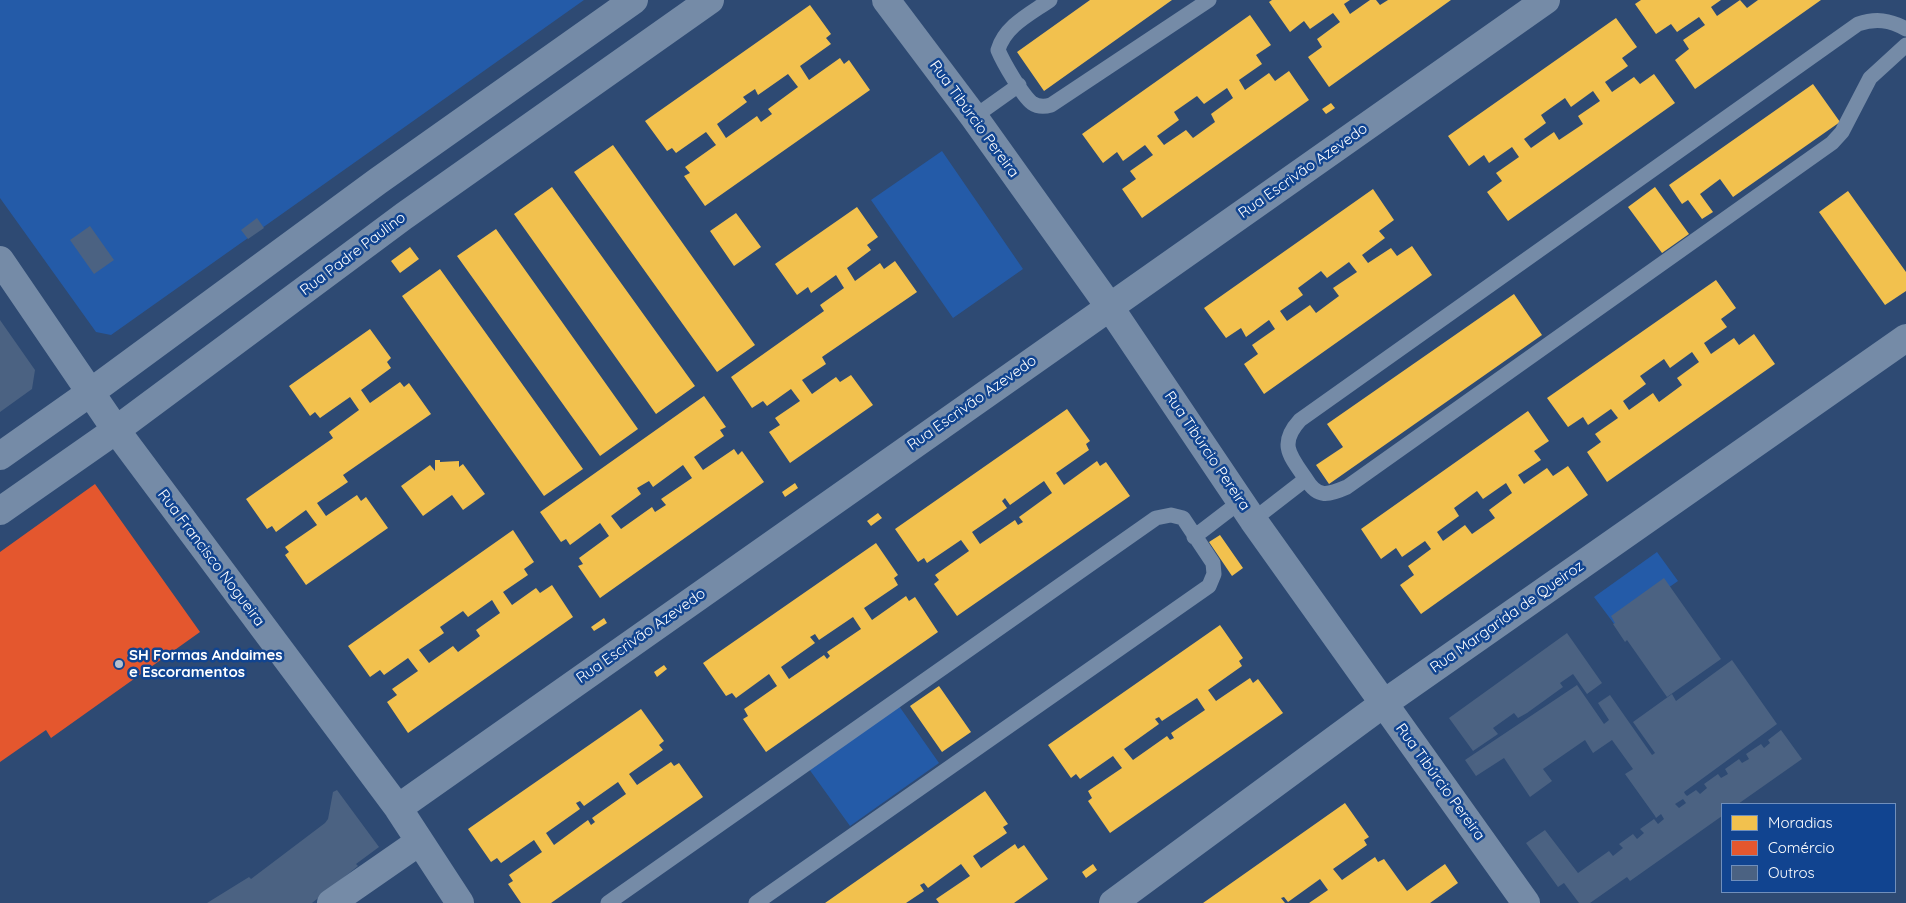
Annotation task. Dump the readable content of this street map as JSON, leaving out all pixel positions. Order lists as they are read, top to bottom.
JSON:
{
  "streets": {
    "street": [
      "Rua Tibúrcio Pereira",
      "Rua Escrivão Azevedo",
      "Rua Padre Paulino",
      "Rua Francisco Nogueira",
      "Rua Margarida de Queiroz"
    ]
  },
  "crossings": [
    ["Rua Tibúrcio Pereira", "Rua Escrivão Azevedo"],
    ["Rua Tibúrcio Pereira", "Rua Margarida de Queiroz"],
    ["Rua Escrivão Azevedo", "Rua Francisco Nogueira"],
    ["Rua Padre Paulino", "Rua Francisco Nogueira"]
  ],
  "places": ["SH Formas Andaimes e Escoramentos"],
  "legend": ["Moradias", "Comércio", "Outros"]
}
